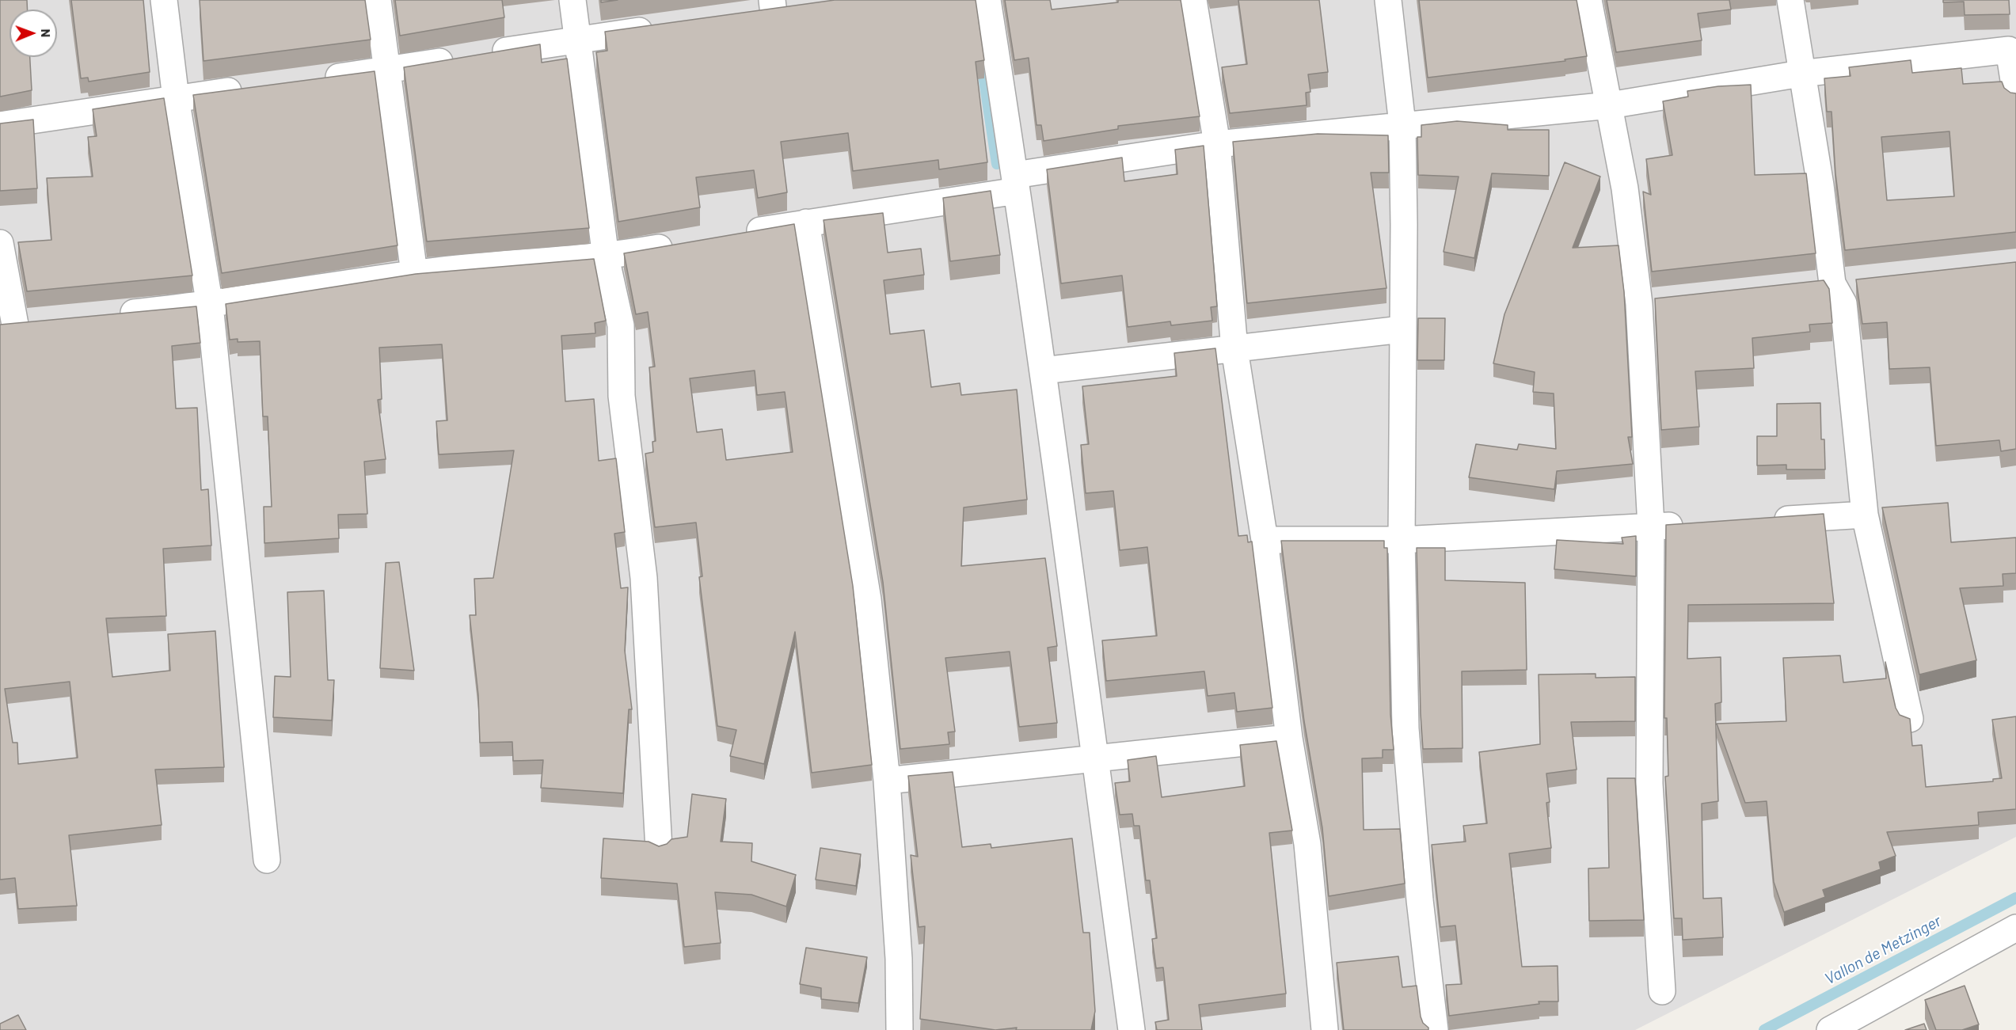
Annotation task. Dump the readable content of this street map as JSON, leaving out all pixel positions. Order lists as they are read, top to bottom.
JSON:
{
  "water": ["Vallon de Metzinger"],
  "north": "right"
}
